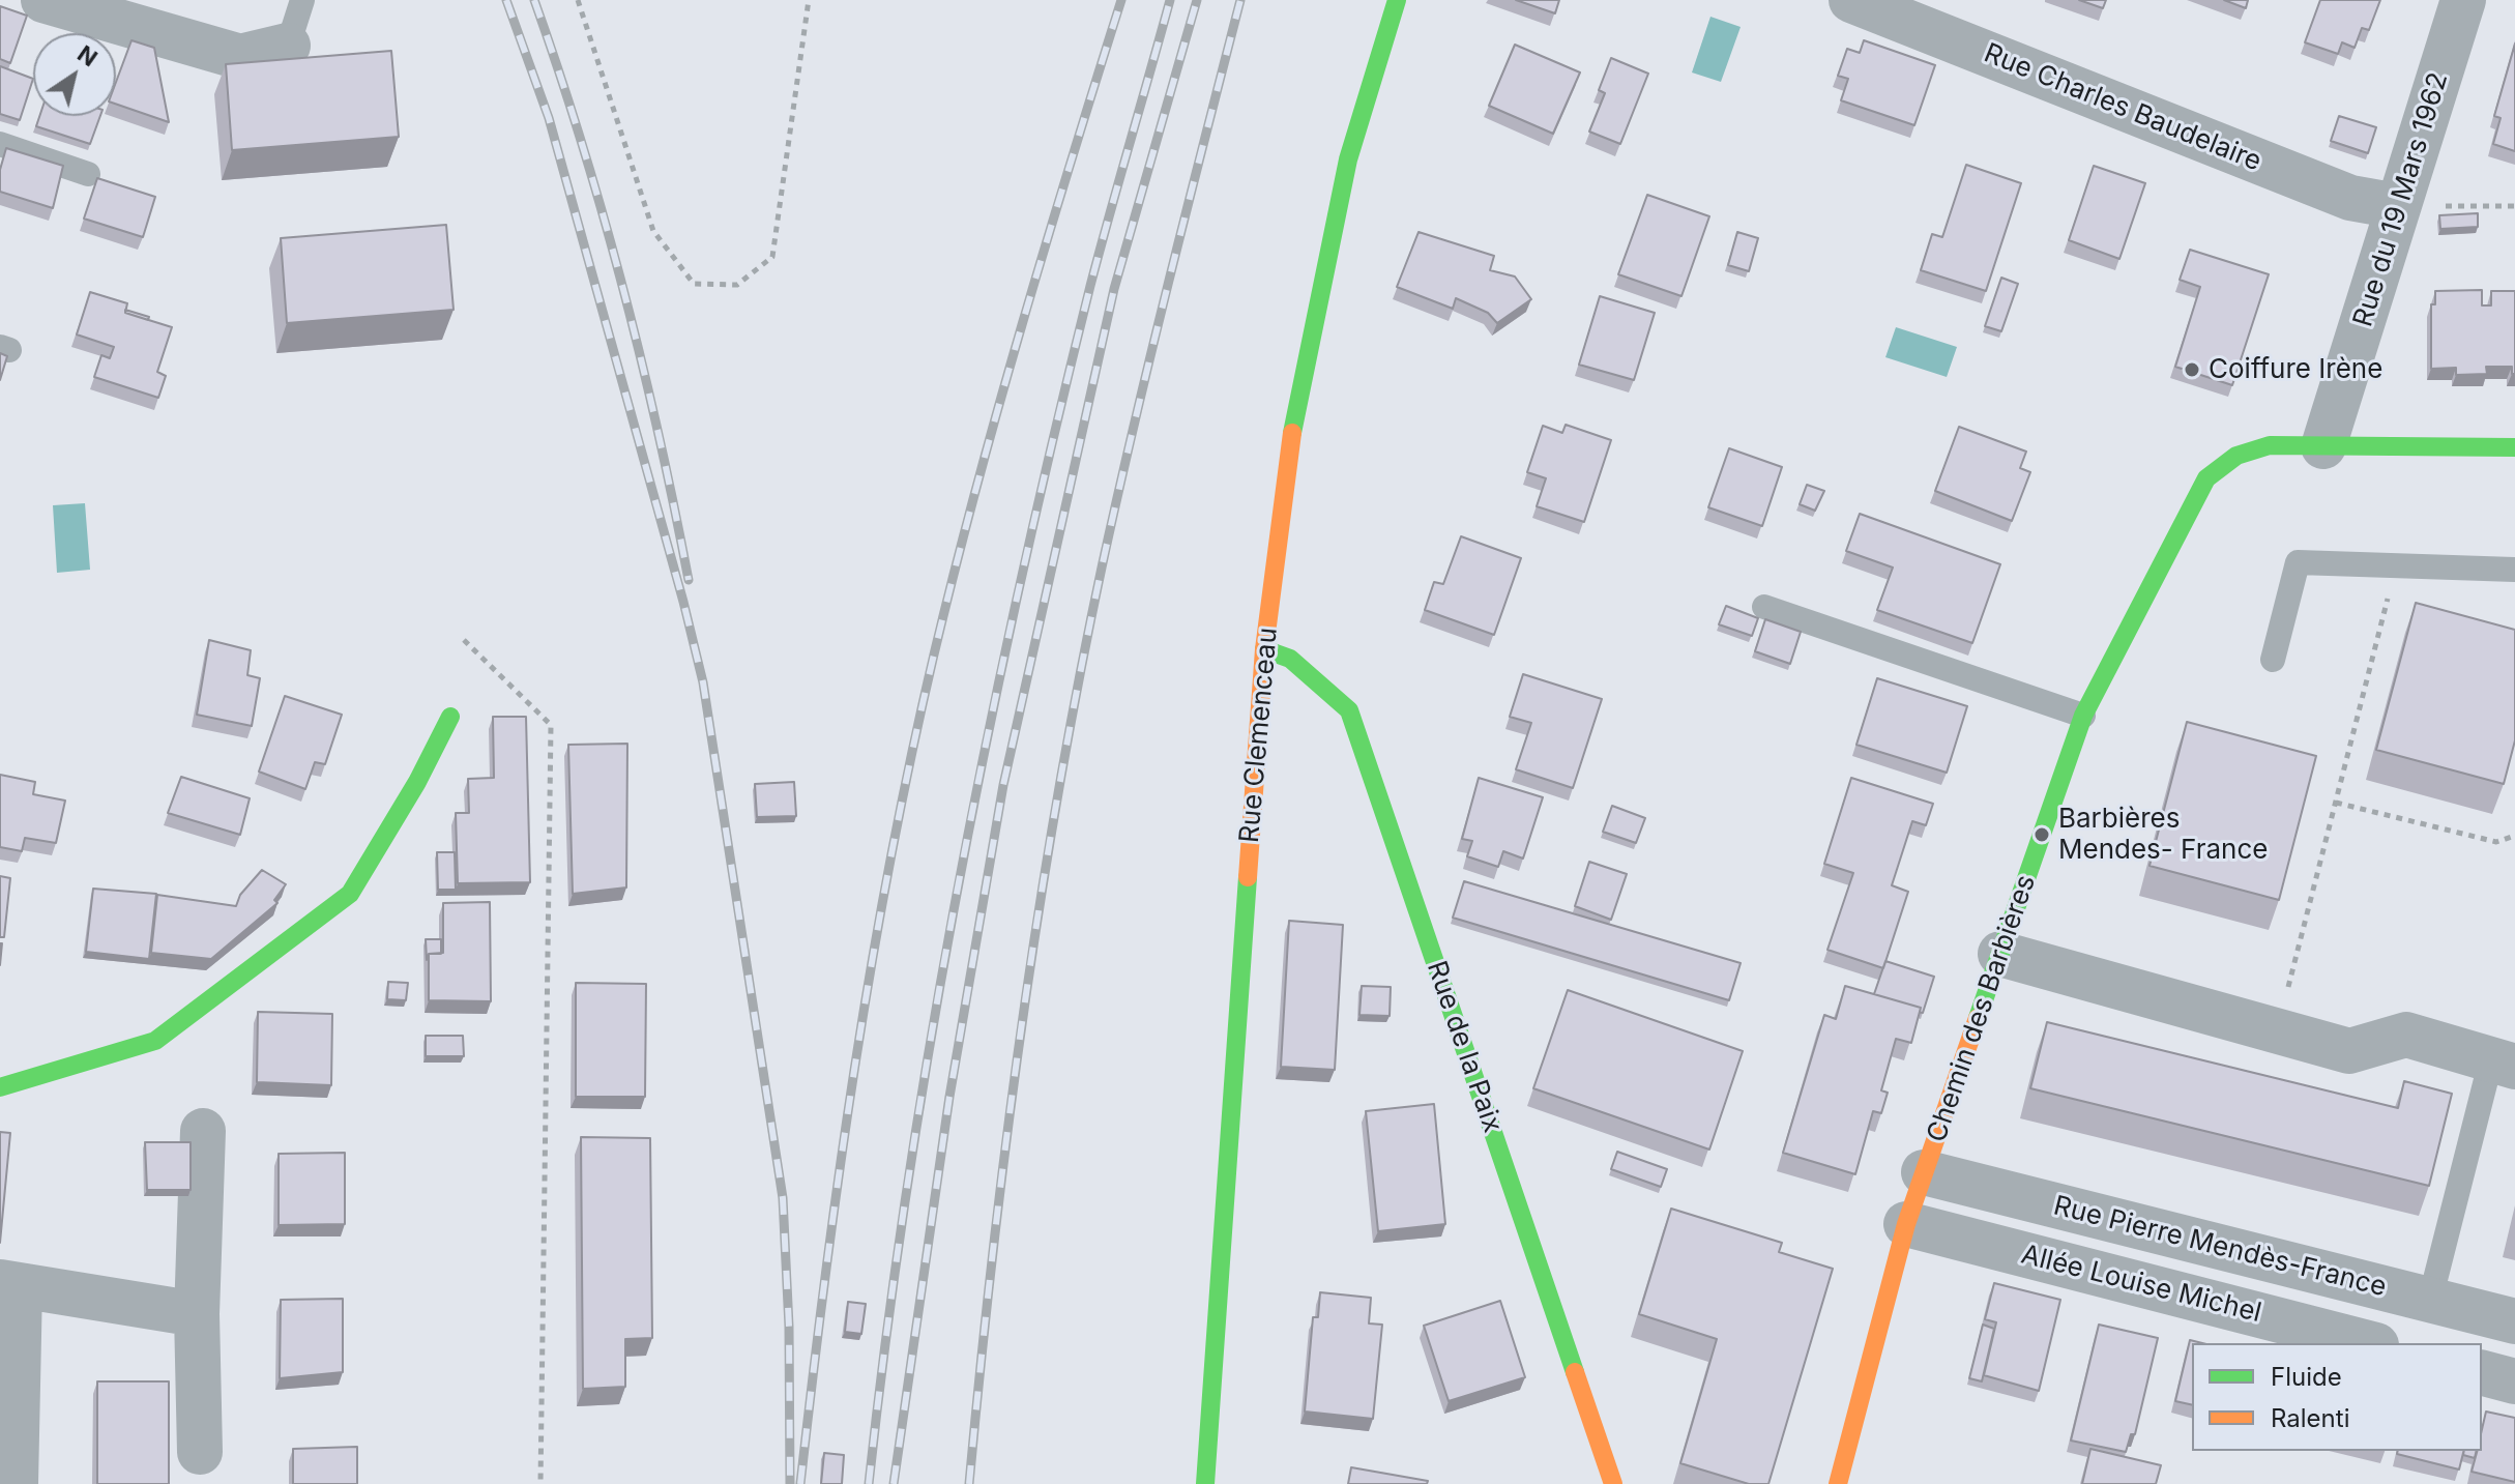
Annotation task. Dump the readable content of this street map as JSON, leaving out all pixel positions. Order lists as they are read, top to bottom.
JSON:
{
  "streets": {
    "street": [
      "Rue Charles Baudelaire",
      "Rue du 19 Mars 1962",
      "Rue Clemenceau",
      "Chemin des Barbières",
      "Rue de la Paix",
      "Rue Pierre Mendès-France",
      "Allée Louise Michel"
    ]
  },
  "crossings": [
    ["Rue Charles Baudelaire", "Rue du 19 Mars 1962"],
    ["Rue du 19 Mars 1962", "Chemin des Barbières"],
    ["Rue Clemenceau", "Rue de la Paix"],
    ["Chemin des Barbières", "Rue Pierre Mendès-France"],
    ["Chemin des Barbières", "Allée Louise Michel"]
  ],
  "places": ["Coiffure Irène", "Barbières Mendes- France"],
  "legend": ["Fluide", "Ralenti"],
  "north": "top right"
}
